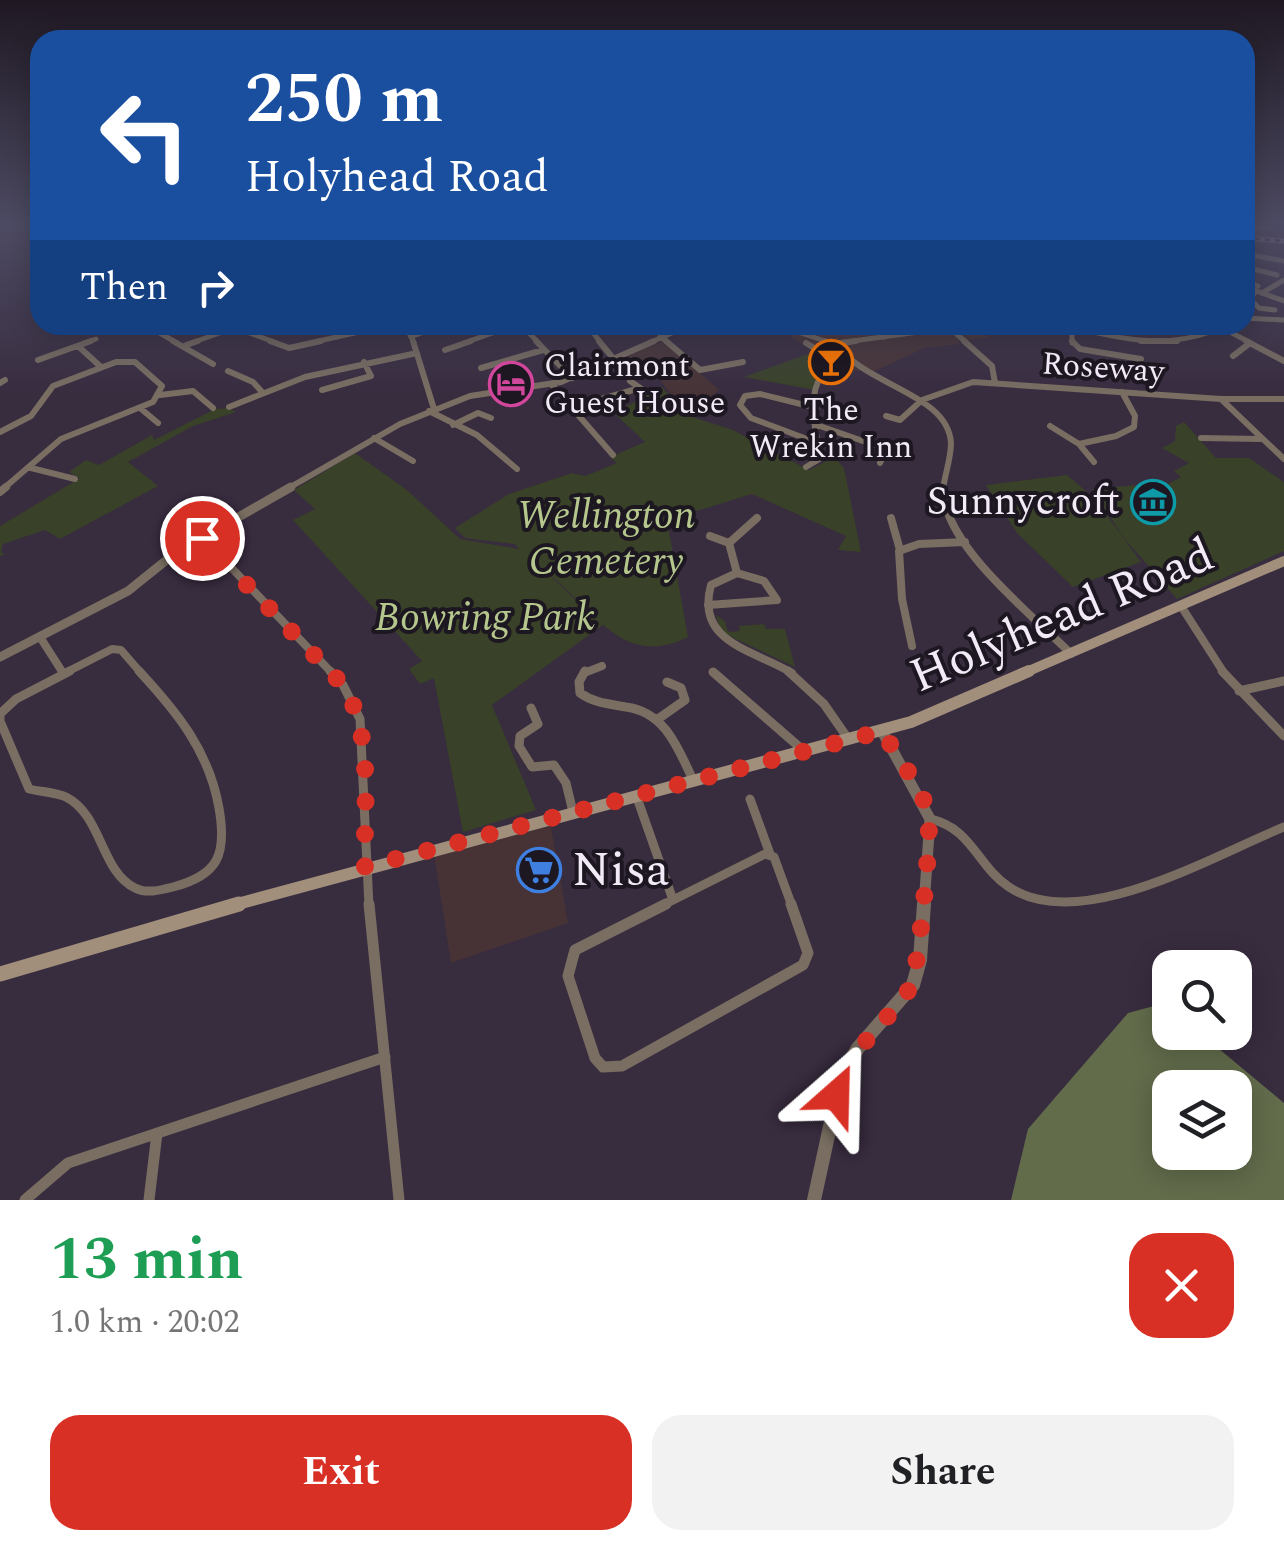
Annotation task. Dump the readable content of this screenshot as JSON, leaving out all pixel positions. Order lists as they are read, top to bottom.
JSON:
{
  "streets": {
    "main road": ["Holyhead Road"],
    "street": ["Roseway"]
  },
  "parks": ["Wellington Cemetery", "Bowring Park"],
  "places": {
    "bar": ["The Wrekin Inn"],
    "hotel": ["Clairmont Guest House"],
    "museum": ["Sunnycroft"],
    "supermarket": ["Nisa"]
  },
  "page": {
    "turn": ["250 m", "Holyhead Road"],
    "then": "Then",
    "heading": ["13 min", "1.0 km · 20:02"],
    "buttons": ["Exit", "Share"]
  }
}
